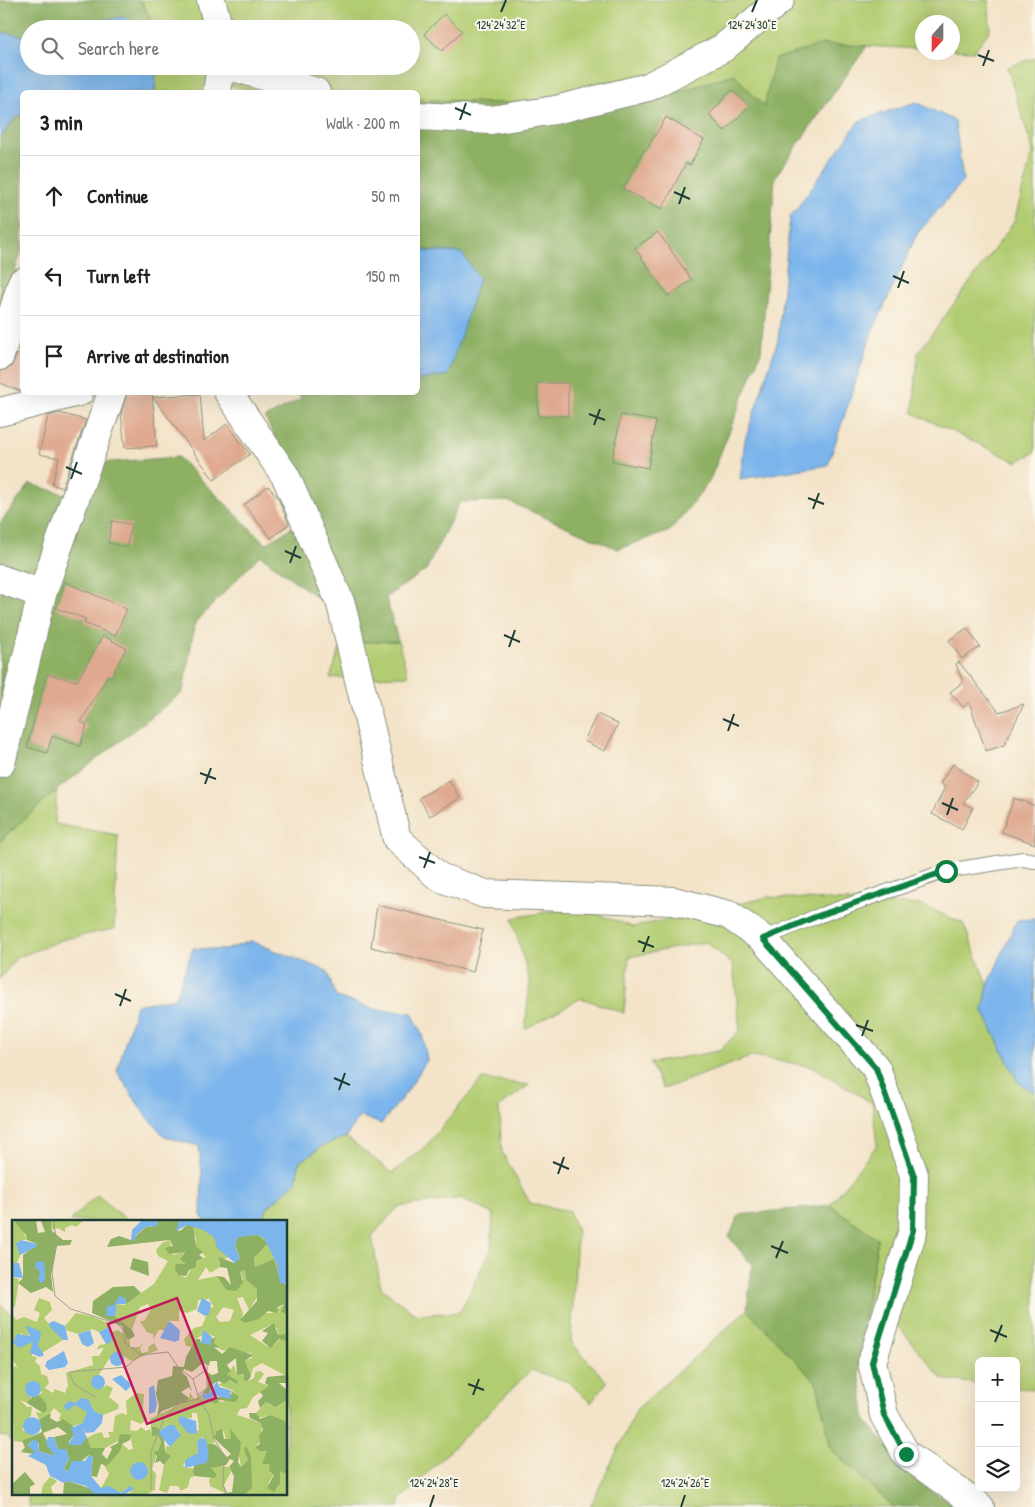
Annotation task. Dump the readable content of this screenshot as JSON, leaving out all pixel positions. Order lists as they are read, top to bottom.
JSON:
{
  "north": "bottom",
  "page": {
    "search": "Search here",
    "heading": ["3 min", "Walk · 200 m"],
    "list": [
      ["Continue", "50 m"],
      ["Turn left", "150 m"],
      "Arrive at destination"
    ],
    "map_buttons": ["+", "−"]
  },
  "coordinates": [
    "124°24'30\"E",
    "124°24'32\"E",
    "124°24'28\"E",
    "124°24'26\"E"
  ]
}
